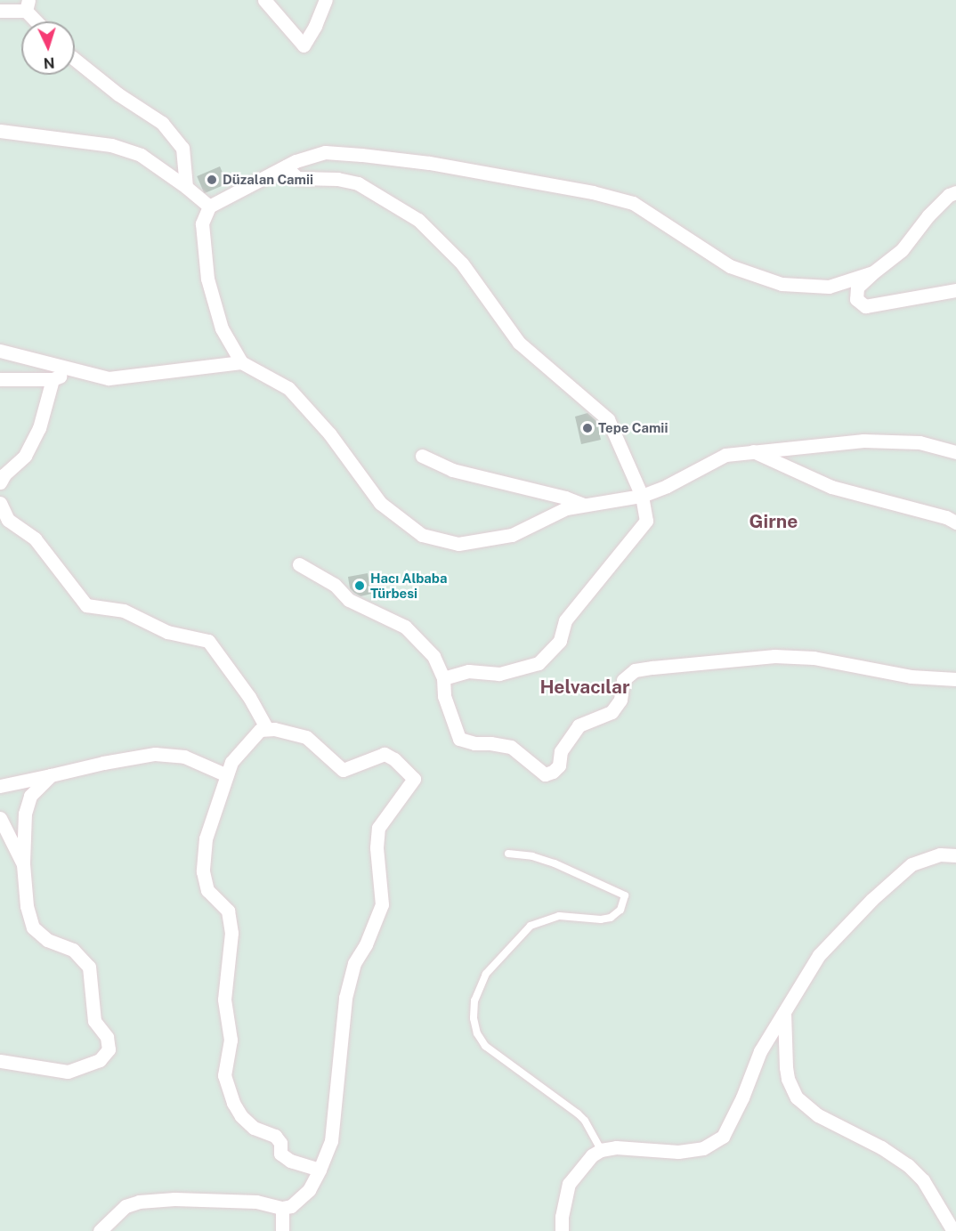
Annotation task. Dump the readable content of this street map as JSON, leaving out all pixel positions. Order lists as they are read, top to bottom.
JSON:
{
  "districts": ["Girne", "Helvacılar"],
  "places": ["Düzalan Camii", "Tepe Camii", "Hacı Albaba Türbesi"],
  "north": "bottom"
}
